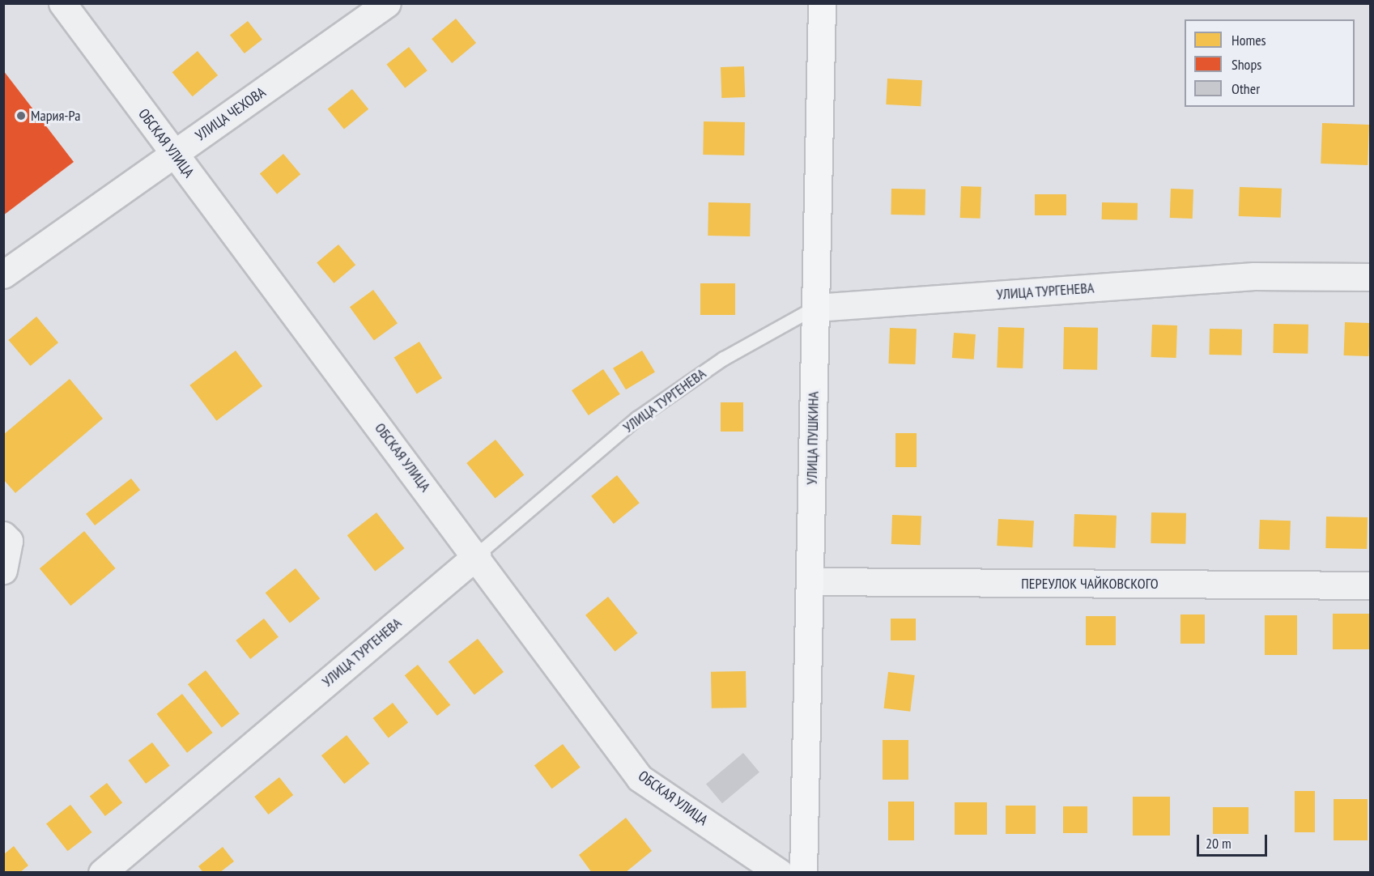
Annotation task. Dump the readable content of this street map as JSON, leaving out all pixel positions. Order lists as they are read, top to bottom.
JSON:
{
  "streets": {
    "street": [
      "УЛИЦА ЧЕХОВА",
      "ОБСКАЯ УЛИЦА",
      "УЛИЦА ТУРГЕНЕВА",
      "УЛИЦА ПУШКИНА",
      "ПЕРЕУЛОК ЧАЙКОВСКОГО"
    ]
  },
  "crossings": [
    ["УЛИЦА ЧЕХОВА", "ОБСКАЯ УЛИЦА"],
    ["ОБСКАЯ УЛИЦА", "УЛИЦА ТУРГЕНЕВА"],
    ["УЛИЦА ТУРГЕНЕВА", "УЛИЦА ПУШКИНА"],
    ["УЛИЦА ПУШКИНА", "ПЕРЕУЛОК ЧАЙКОВСКОГО"]
  ],
  "places": ["Мария-Ра"],
  "legend": ["Homes", "Shops", "Other"],
  "scale_bar": "20 m"
}
